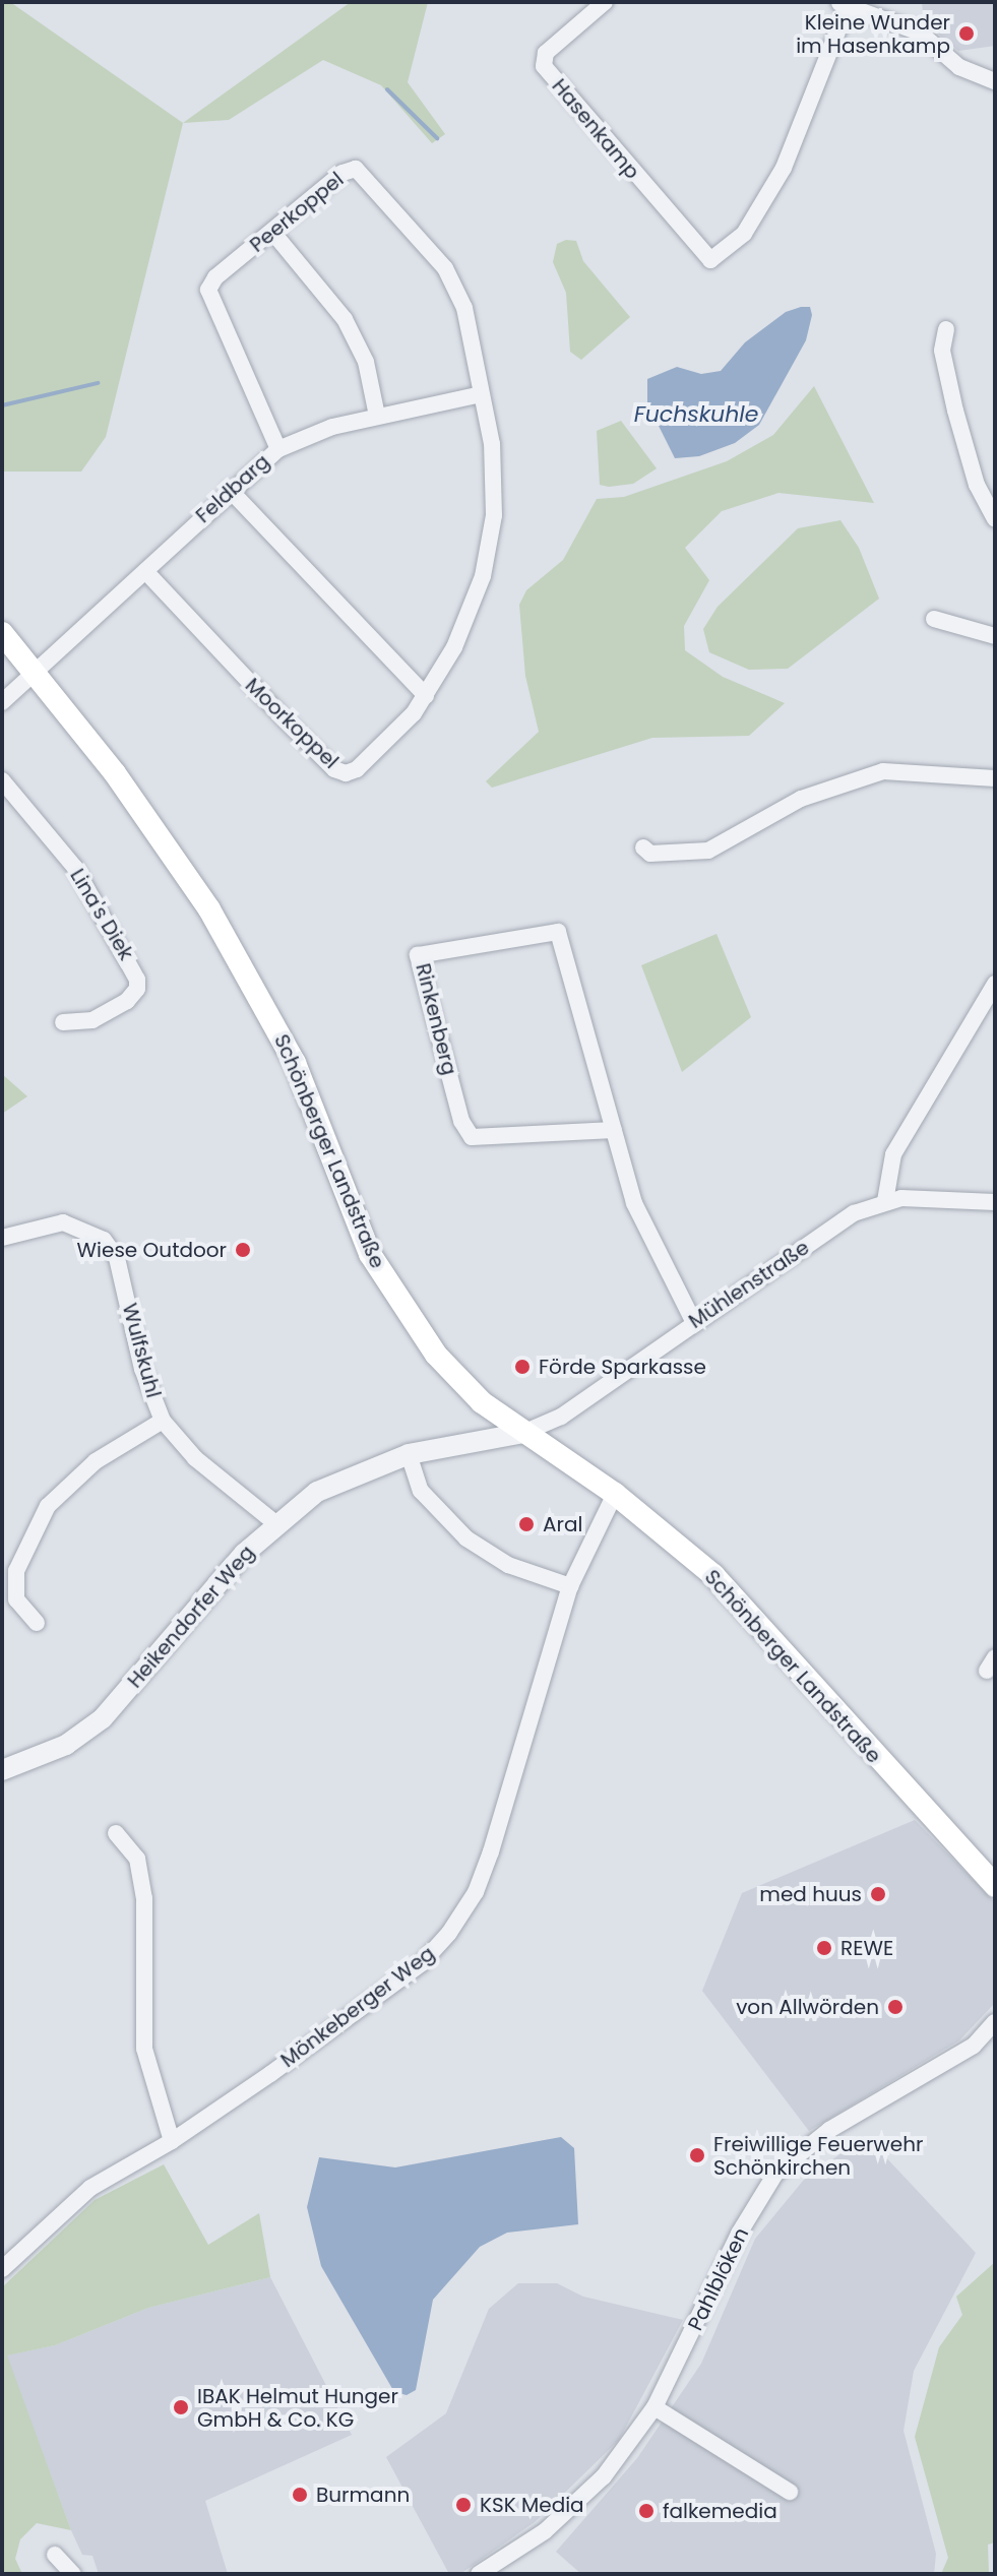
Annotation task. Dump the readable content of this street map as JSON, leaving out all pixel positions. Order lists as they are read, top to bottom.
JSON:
{
  "streets": {
    "main road": ["Schönberger Landstraße"],
    "street": [
      "Hasenkamp",
      "Peerkoppel",
      "Feldbarg",
      "Moorkoppel",
      "Lina's Diek",
      "Rinkenberg",
      "Mühlenstraße",
      "Wulfskuhl",
      "Heikendorfer Weg",
      "Mönkeberger Weg",
      "Pahlblöken"
    ]
  },
  "crossings": [
    ["Peerkoppel", "Feldbarg"],
    ["Peerkoppel", "Moorkoppel"],
    ["Feldbarg", "Moorkoppel"],
    ["Feldbarg", "Schönberger Landstraße"],
    ["Rinkenberg", "Mühlenstraße"],
    ["Schönberger Landstraße", "Mühlenstraße"],
    ["Schönberger Landstraße", "Heikendorfer Weg"],
    ["Schönberger Landstraße", "Mönkeberger Weg"],
    ["Mühlenstraße", "Heikendorfer Weg"],
    ["Wulfskuhl", "Heikendorfer Weg"]
  ],
  "water": ["Fuchskuhle"],
  "places": [
    "Kleine Wunder im Hasenkamp",
    "Wiese Outdoor",
    "Förde Sparkasse",
    "Aral",
    "med huus",
    "REWE",
    "von Allwörden",
    "Freiwillige Feuerwehr Schönkirchen",
    "IBAK Helmut Hunger GmbH & Co. KG",
    "Burmann",
    "KSK Media",
    "falkemedia"
  ]
}
